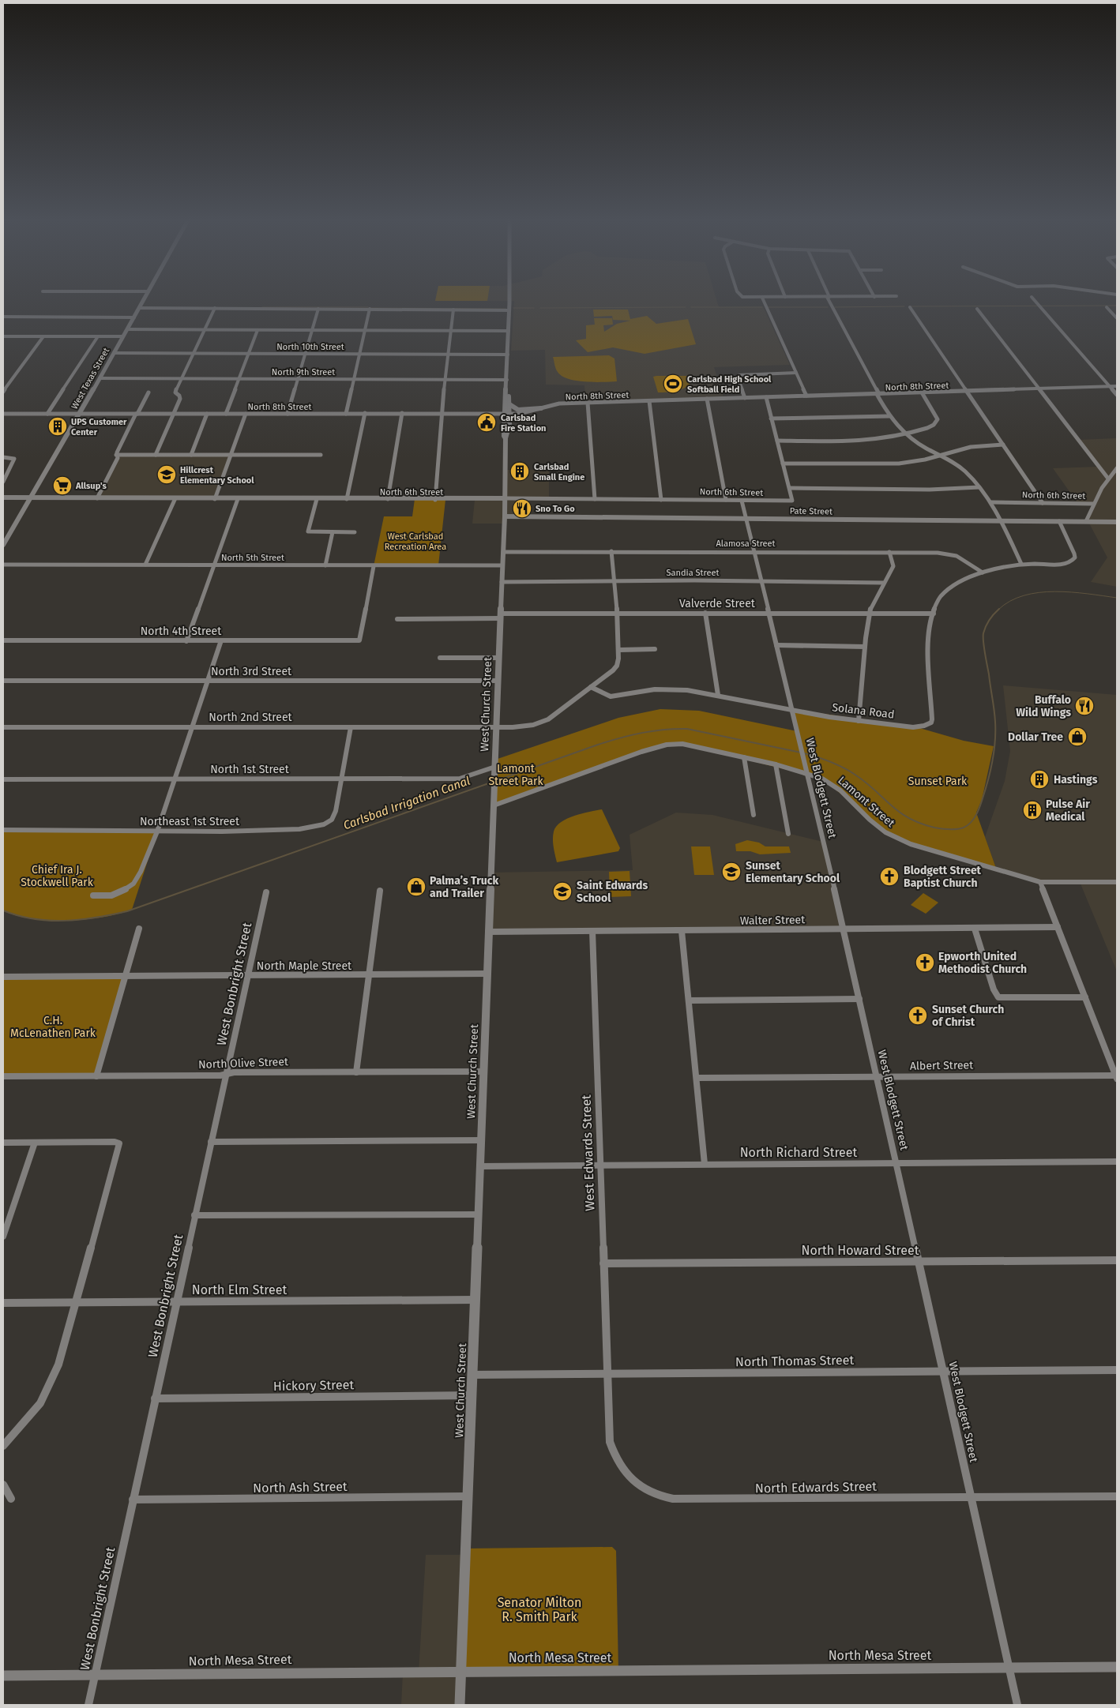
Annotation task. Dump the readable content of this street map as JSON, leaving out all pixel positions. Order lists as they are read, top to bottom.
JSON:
{
  "streets": {
    "street": [
      "North 10th Street",
      "North 9th Street",
      "West Texas Street",
      "North 8th Street",
      "North 6th Street",
      "Pate Street",
      "Alamosa Street",
      "North 5th Street",
      "Sandia Street",
      "Valverde Street",
      "North 4th Street",
      "North 3rd Street",
      "West Church Street",
      "Solana Road",
      "North 2nd Street",
      "North 1st Street",
      "West Blodgett Street",
      "Lamont Street",
      "Northeast 1st Street",
      "Walter Street",
      "North Maple Street",
      "West Bonbright Street",
      "North Olive Street",
      "Albert Street",
      "North Richard Street",
      "West Edwards Street",
      "North Howard Street",
      "North Elm Street",
      "North Thomas Street",
      "Hickory Street",
      "North Ash Street",
      "North Edwards Street",
      "North Mesa Street"
    ]
  },
  "crossings": [
    ["North 10th Street", "West Texas Street"],
    ["North 10th Street", "West Church Street"],
    ["North 9th Street", "West Texas Street"],
    ["North 9th Street", "West Church Street"],
    ["West Texas Street", "North 8th Street"],
    ["West Texas Street", "North 6th Street"],
    ["North 8th Street", "West Church Street"],
    ["North 6th Street", "West Church Street"],
    ["North 6th Street", "West Blodgett Street"],
    ["Pate Street", "West Church Street"],
    ["Pate Street", "Solana Road"],
    ["Pate Street", "West Blodgett Street"],
    ["Alamosa Street", "West Church Street"],
    ["Alamosa Street", "Solana Road"],
    ["Alamosa Street", "West Blodgett Street"],
    ["North 5th Street", "North 4th Street"],
    ["North 5th Street", "West Church Street"],
    ["Sandia Street", "West Church Street"],
    ["Sandia Street", "West Blodgett Street"],
    ["Valverde Street", "West Church Street"],
    ["Valverde Street", "Solana Road"],
    ["Valverde Street", "West Blodgett Street"],
    ["North 3rd Street", "West Church Street"],
    ["West Church Street", "North 2nd Street"],
    ["West Church Street", "North 1st Street"],
    ["West Church Street", "Lamont Street"],
    ["West Church Street", "Walter Street"],
    ["West Church Street", "North Maple Street"],
    ["West Church Street", "North Olive Street"],
    ["West Church Street", "North Richard Street"],
    ["West Church Street", "North Elm Street"],
    ["West Church Street", "North Thomas Street"],
    ["West Church Street", "Hickory Street"],
    ["West Church Street", "North Ash Street"],
    ["West Church Street", "North Mesa Street"],
    ["Solana Road", "West Blodgett Street"],
    ["North 2nd Street", "Northeast 1st Street"],
    ["North 1st Street", "Northeast 1st Street"],
    ["West Blodgett Street", "Lamont Street"],
    ["West Blodgett Street", "Walter Street"],
    ["West Blodgett Street", "Albert Street"],
    ["West Blodgett Street", "North Richard Street"],
    ["West Blodgett Street", "North Howard Street"],
    ["West Blodgett Street", "North Thomas Street"],
    ["West Blodgett Street", "North Edwards Street"],
    ["West Blodgett Street", "North Mesa Street"],
    ["Walter Street", "West Edwards Street"],
    ["North Maple Street", "West Bonbright Street"],
    ["West Bonbright Street", "North Olive Street"],
    ["West Bonbright Street", "North Elm Street"],
    ["West Bonbright Street", "Hickory Street"],
    ["West Bonbright Street", "North Ash Street"],
    ["West Bonbright Street", "North Mesa Street"],
    ["North Richard Street", "West Edwards Street"],
    ["West Edwards Street", "North Howard Street"],
    ["West Edwards Street", "North Thomas Street"],
    ["West Edwards Street", "North Edwards Street"],
    ["North Thomas Street", "North Edwards Street"]
  ],
  "water": ["Carlsbad Irrigation Canal"],
  "parks": [
    "West Carlsbad Recreation Area",
    "Lamont Street Park",
    "Sunset Park",
    "Chief Ira J. Stockwell Park",
    "C.H. McLenathen Park",
    "Senator Milton R. Smith Park"
  ],
  "places": {
    "sports": ["Carlsbad High School Softball Field"],
    "public building": ["Carlsbad Fire Station"],
    "building": [
      "UPS Customer Center",
      "Carlsbad Small Engine",
      "Hastings",
      "Pulse Air Medical"
    ],
    "school or university": ["Hillcrest Elementary School", "Sunset Elementary School", "Saint Edwards School"],
    "supermarket": ["Allsup's"],
    "restaurant": ["Sno To Go", "Buffalo Wild Wings"],
    "shop": ["Dollar Tree", "Palma’s Truck and Trailer"],
    "church": ["Blodgett Street Baptist Church", "Epworth United Methodist Church", "Sunset Church of Christ"]
  }
}
